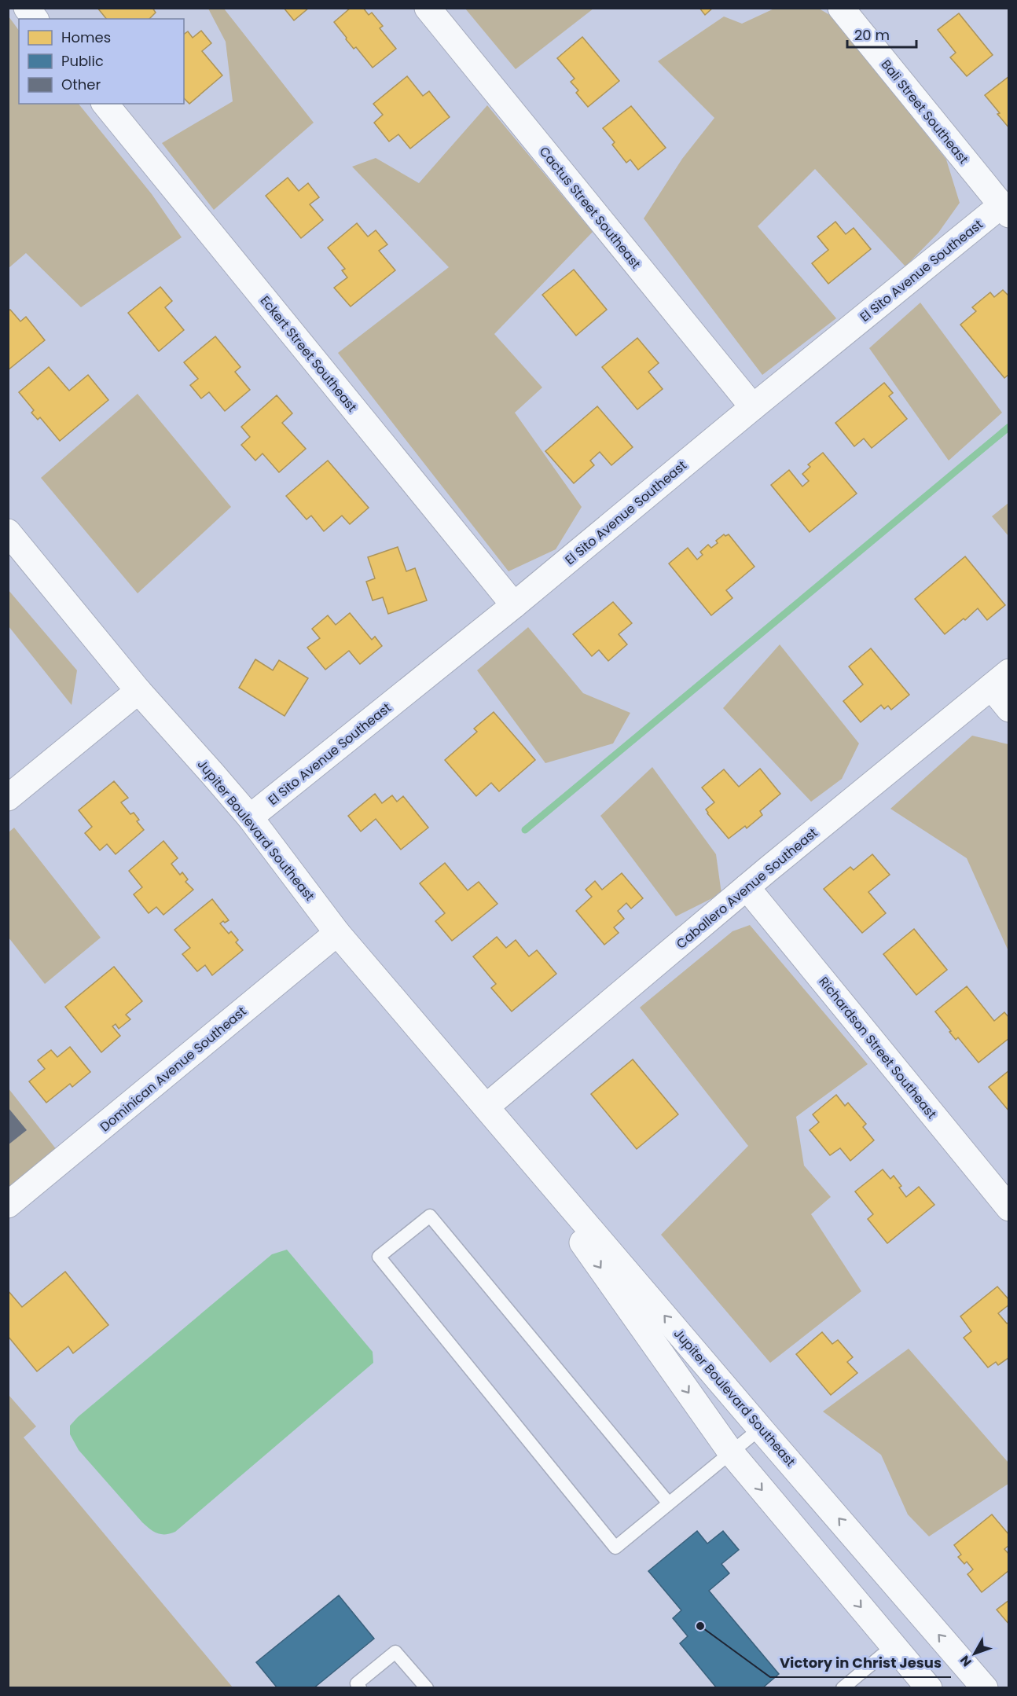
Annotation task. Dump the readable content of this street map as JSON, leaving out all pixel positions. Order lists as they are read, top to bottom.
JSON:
{
  "streets": {
    "street": [
      "Bali Street Southeast",
      "Cactus Street Southeast",
      "El Sito Avenue Southeast",
      "Eckert Street Southeast",
      "Jupiter Boulevard Southeast",
      "Caballero Avenue Southeast",
      "Richardson Street Southeast",
      "Dominican Avenue Southeast"
    ]
  },
  "crossings": [
    ["Bali Street Southeast", "El Sito Avenue Southeast"],
    ["Cactus Street Southeast", "El Sito Avenue Southeast"],
    ["El Sito Avenue Southeast", "Eckert Street Southeast"],
    ["El Sito Avenue Southeast", "Jupiter Boulevard Southeast"],
    ["Jupiter Boulevard Southeast", "Caballero Avenue Southeast"],
    ["Jupiter Boulevard Southeast", "Dominican Avenue Southeast"],
    ["Caballero Avenue Southeast", "Richardson Street Southeast"]
  ],
  "places": ["Victory in Christ Jesus"],
  "legend": ["Homes", "Public", "Other"],
  "scale_bar": "20 m",
  "north": "bottom left"
}
